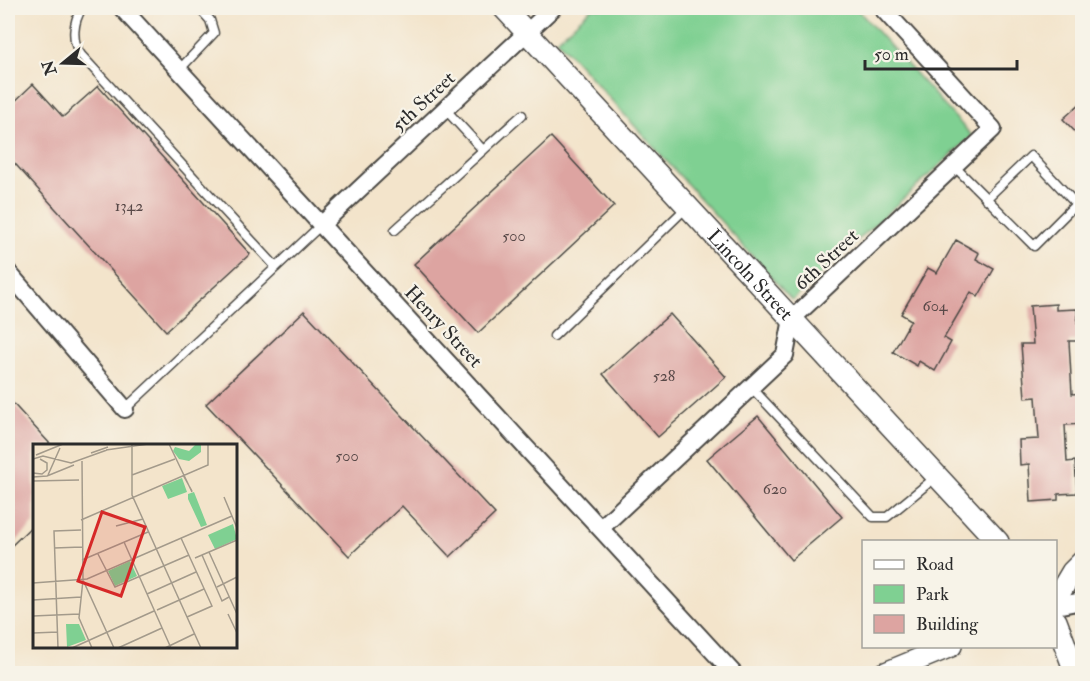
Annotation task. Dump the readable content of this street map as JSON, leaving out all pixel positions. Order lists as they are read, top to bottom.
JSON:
{
  "streets": {
    "street": [
      "5th Street",
      "6th Street",
      "Lincoln Street",
      "Henry Street"
    ]
  },
  "crossings": [
    ["5th Street", "Lincoln Street"],
    ["5th Street", "Henry Street"],
    ["6th Street", "Lincoln Street"],
    ["6th Street", "Henry Street"]
  ],
  "house_numbers": [
    "1342",
    "500",
    "604",
    "528",
    "500",
    "620"
  ],
  "legend": ["Road", "Park", "Building"],
  "scale_bar": "50 m",
  "north": "left"
}
